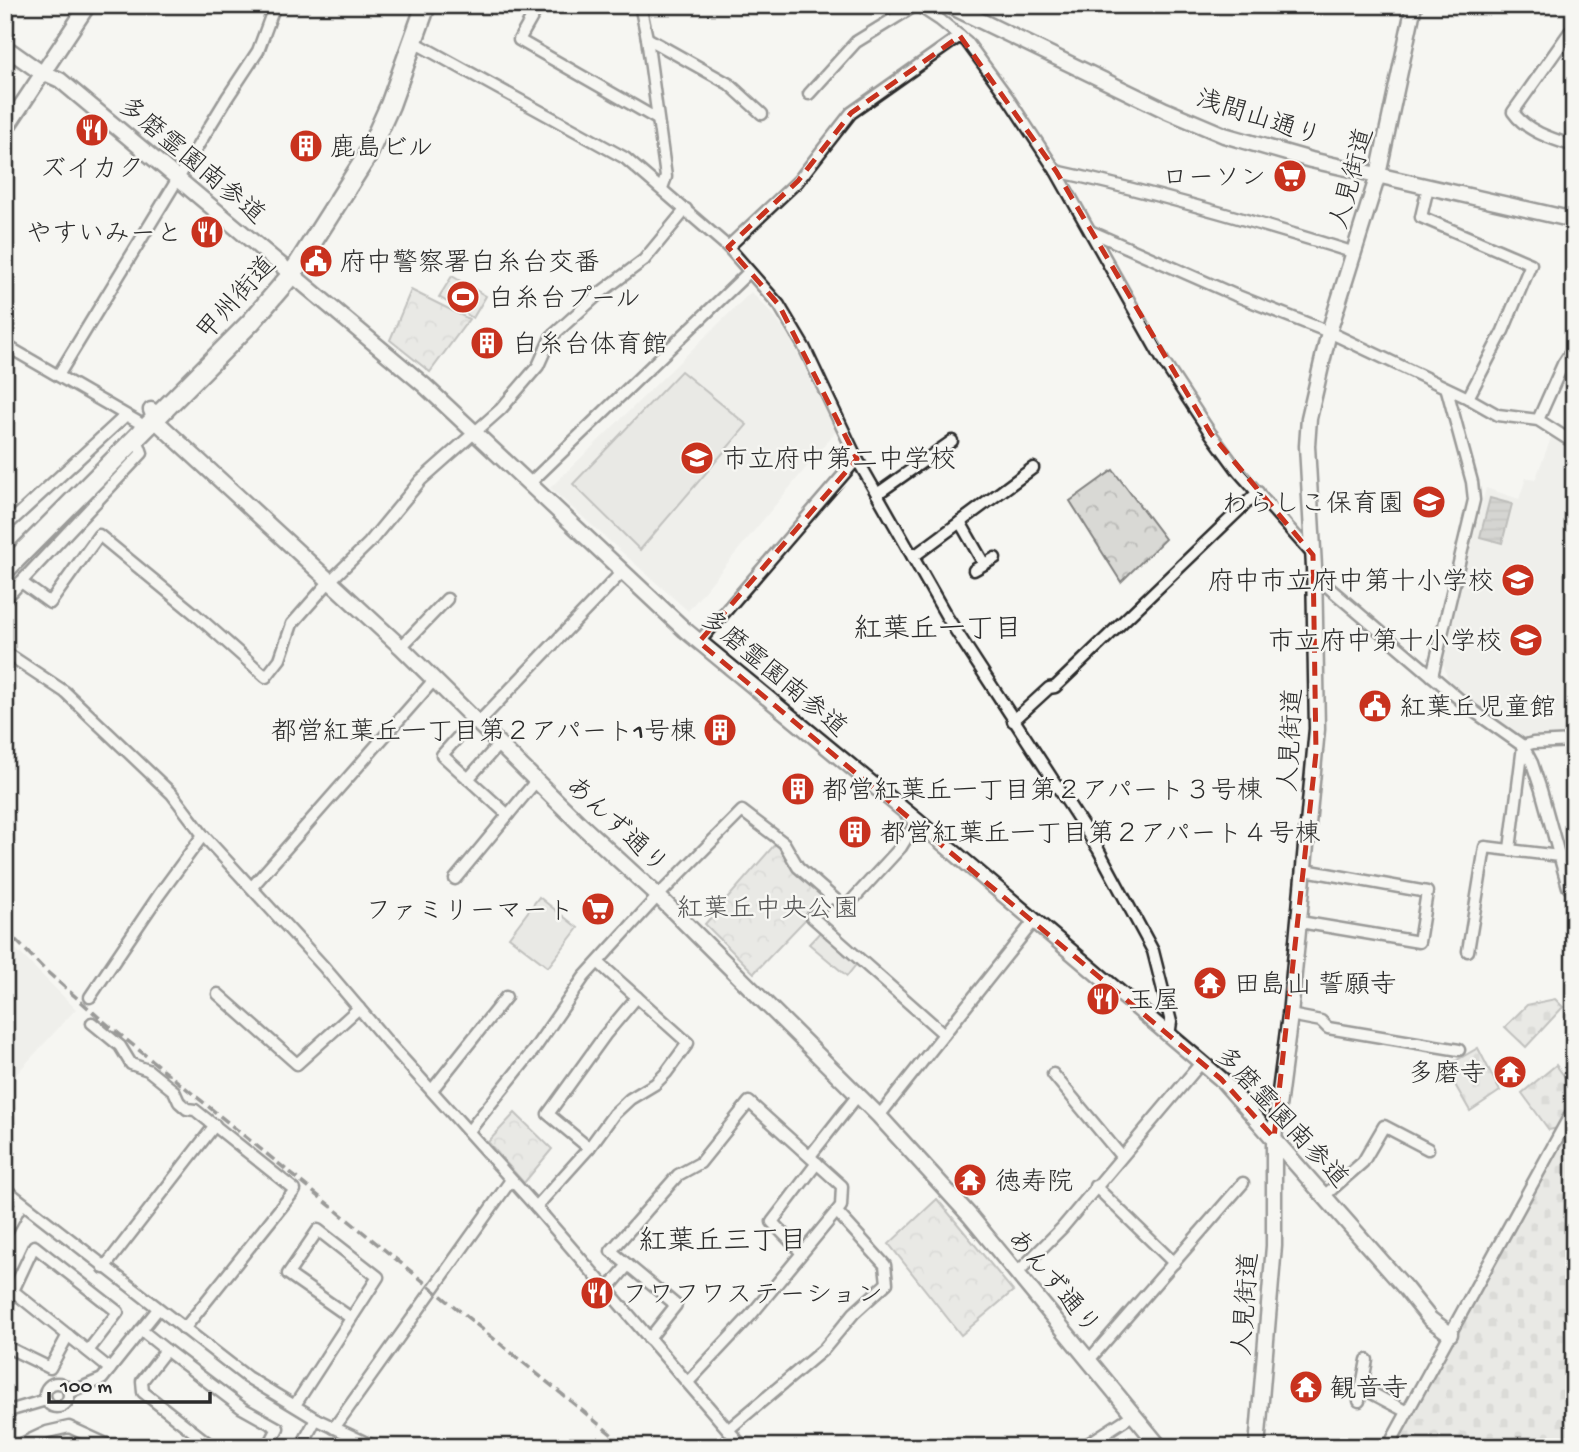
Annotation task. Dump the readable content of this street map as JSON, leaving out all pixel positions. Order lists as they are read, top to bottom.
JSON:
{
  "streets": {
    "highway": ["甲州街道"],
    "street": [
      "浅間山通り",
      "多磨霊園南参道",
      "人見街道",
      "あんず通り"
    ]
  },
  "crossings": [
    ["浅間山通り", "人見街道"],
    ["多磨霊園南参道", "人見街道"],
    ["多磨霊園南参道", "甲州街道"],
    ["甲州街道", "あんず通り"]
  ],
  "districts": ["紅葉丘一丁目", "紅葉丘三丁目"],
  "parks": ["紅葉丘中央公園"],
  "places": {
    "restaurant": [
      "ズイカク",
      "やすいみーと",
      "玉屋",
      "フワフワステーション"
    ],
    "building": [
      "鹿島ビル",
      "白糸台体育館",
      "都営紅葉丘一丁目第２アパート1号棟",
      "都営紅葉丘一丁目第２アパート３号棟",
      "都営紅葉丘一丁目第２アパート４号棟"
    ],
    "supermarket": ["ローソン", "ファミリーマート"],
    "public building": ["府中警察署白糸台交番", "紅葉丘児童館"],
    "sports": ["白糸台プール"],
    "school or university": [
      "市立府中第二中学校",
      "わらしこ保育園",
      "府中市立府中第十小学校",
      "市立府中第十小学校"
    ],
    "temple": [
      "田島山 誓願寺",
      "多磨寺",
      "徳寿院",
      "観音寺"
    ]
  },
  "scale_bar": "100 m"
}
